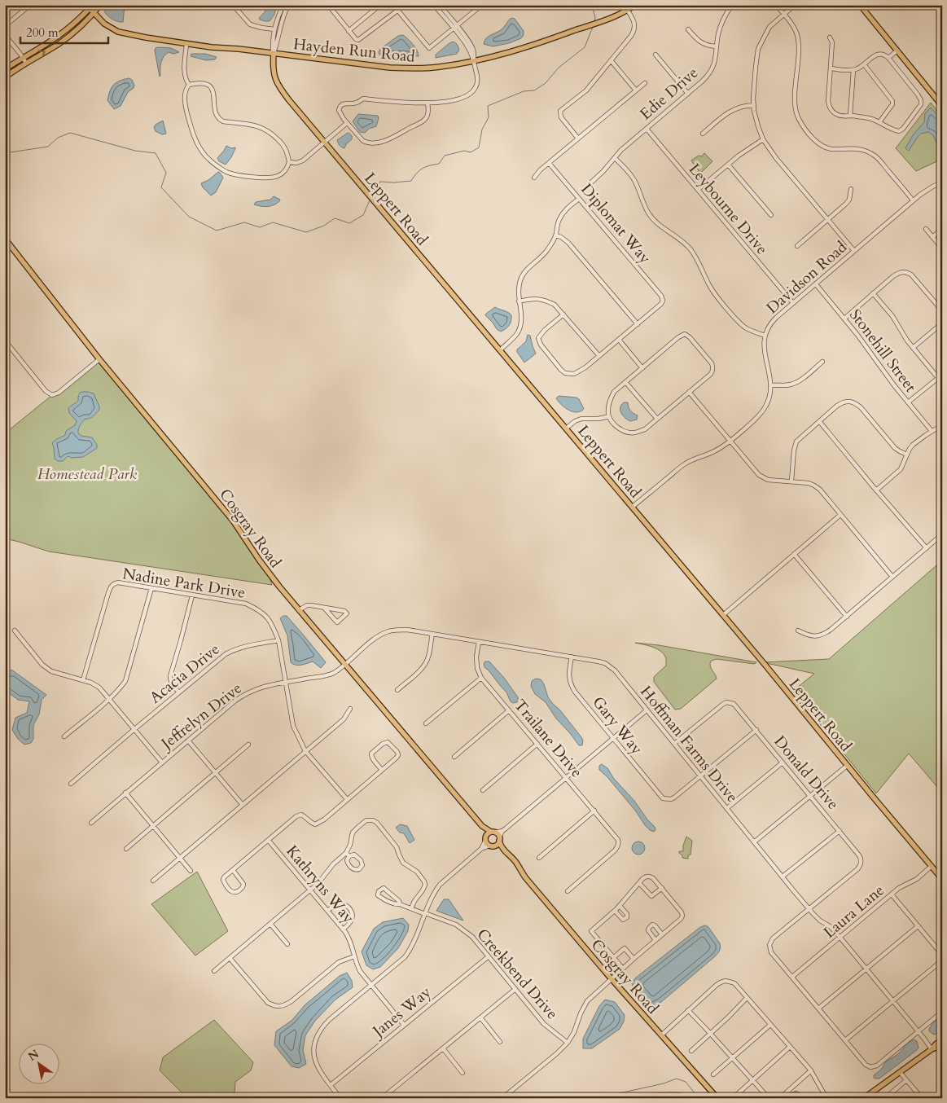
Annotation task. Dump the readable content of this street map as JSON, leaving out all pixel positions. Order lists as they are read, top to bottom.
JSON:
{
  "streets": {
    "main road": ["Hayden Run Road", "Leppert Road", "Cosgray Road"],
    "street": [
      "Edie Drive",
      "Leybourne Drive",
      "Diplomat Way",
      "Davidson Road",
      "Stonehill Street",
      "Nadine Park Drive",
      "Acacia Drive",
      "Jeffrelyn Drive",
      "Gary Way",
      "Trailane Drive",
      "Hoffman Farms Drive",
      "Donald Drive",
      "Kathryns Way",
      "Laura Lane",
      "Creekbend Drive",
      "Janes Way"
    ]
  },
  "crossings": [
    ["Hayden Run Road", "Leppert Road"],
    ["Edie Drive", "Leybourne Drive"],
    ["Leppert Road", "Davidson Road"],
    ["Leppert Road", "Laura Lane"],
    ["Leybourne Drive", "Davidson Road"],
    ["Davidson Road", "Stonehill Street"],
    ["Cosgray Road", "Jeffrelyn Drive"],
    ["Cosgray Road", "Hoffman Farms Drive"],
    ["Nadine Park Drive", "Acacia Drive"],
    ["Nadine Park Drive", "Jeffrelyn Drive"],
    ["Jeffrelyn Drive", "Hoffman Farms Drive"],
    ["Gary Way", "Hoffman Farms Drive"],
    ["Trailane Drive", "Hoffman Farms Drive"],
    ["Hoffman Farms Drive", "Donald Drive"],
    ["Hoffman Farms Drive", "Laura Lane"],
    ["Kathryns Way", "Janes Way"],
    ["Creekbend Drive", "Janes Way"]
  ],
  "parks": ["Homestead Park"],
  "scale_bar": "200 m",
  "north": "top left"
}
